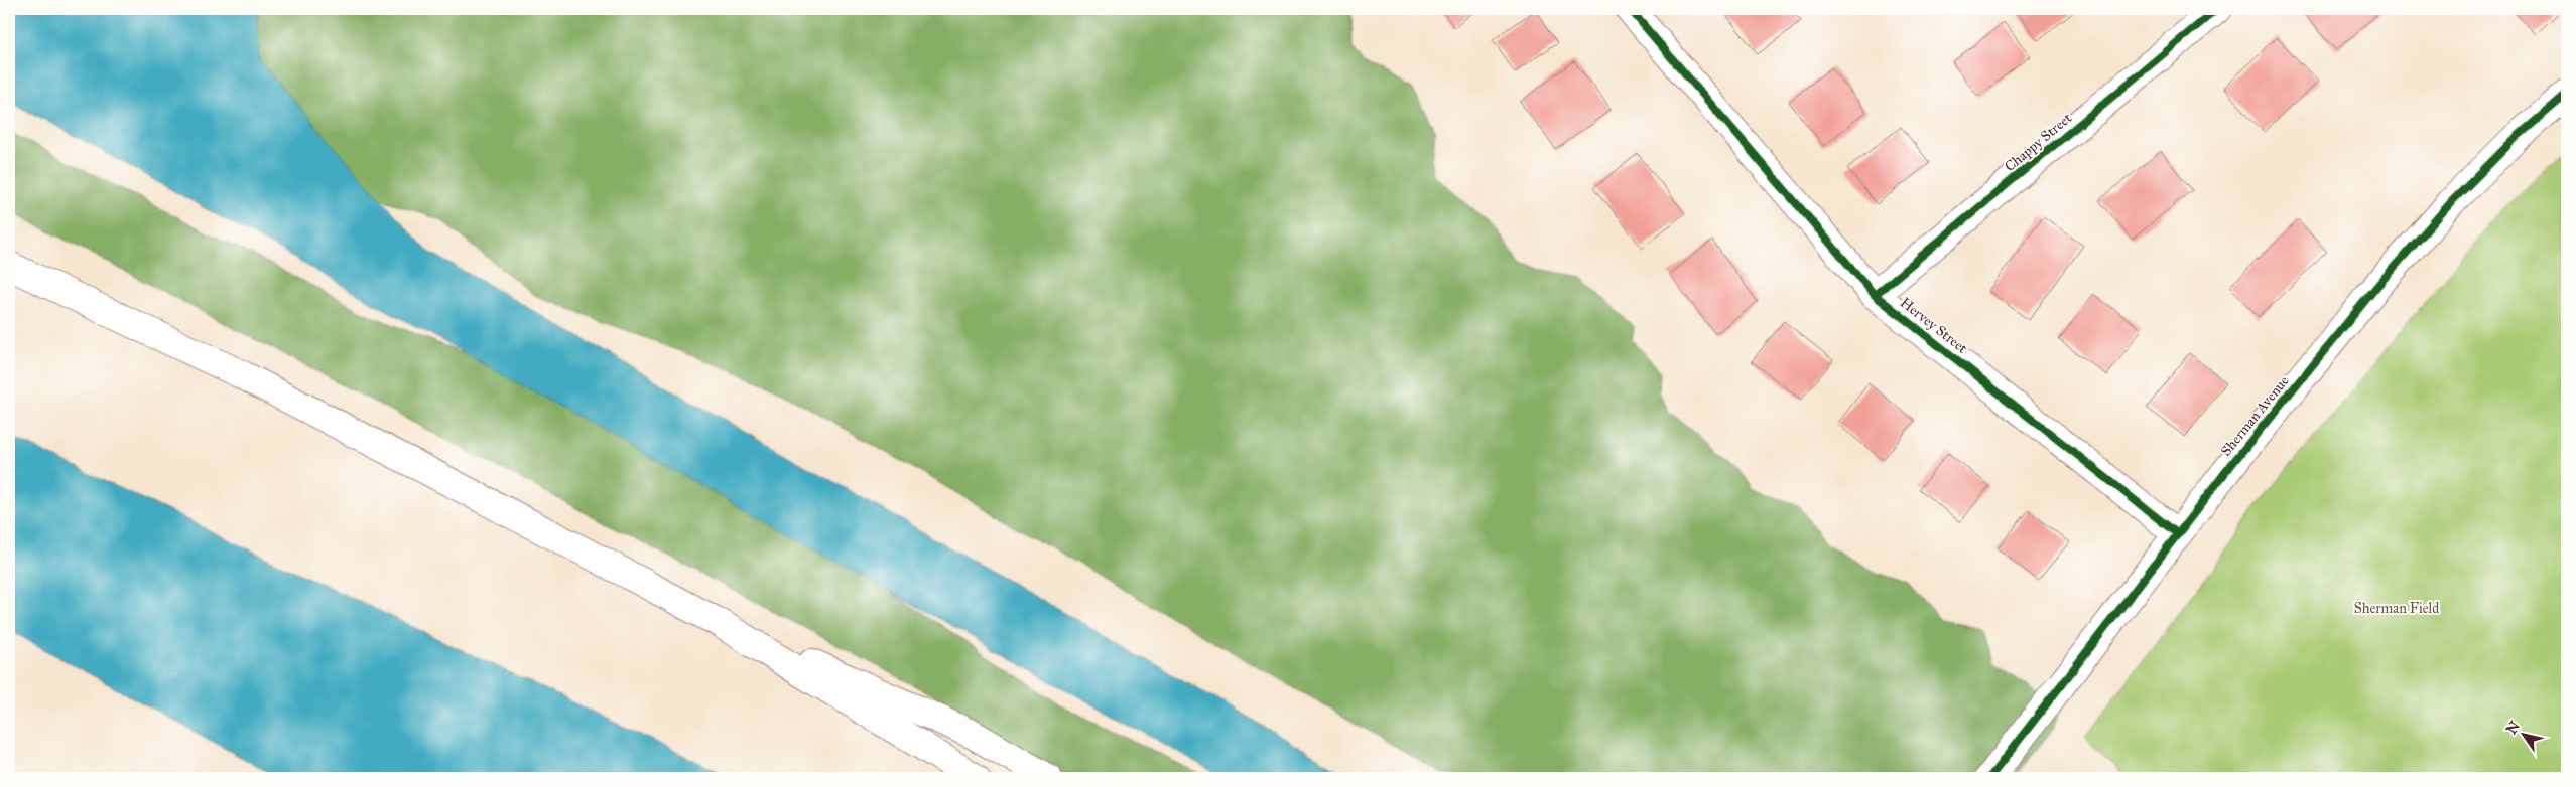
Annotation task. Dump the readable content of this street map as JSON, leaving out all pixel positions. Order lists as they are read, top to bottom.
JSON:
{
  "streets": {
    "main road": ["Chappy Street", "Hervey Street", "Sherman Avenue"]
  },
  "crossings": [
    ["Chappy Street", "Hervey Street"],
    ["Hervey Street", "Sherman Avenue"]
  ],
  "parks": ["Sherman Field"],
  "north": "top left"
}
